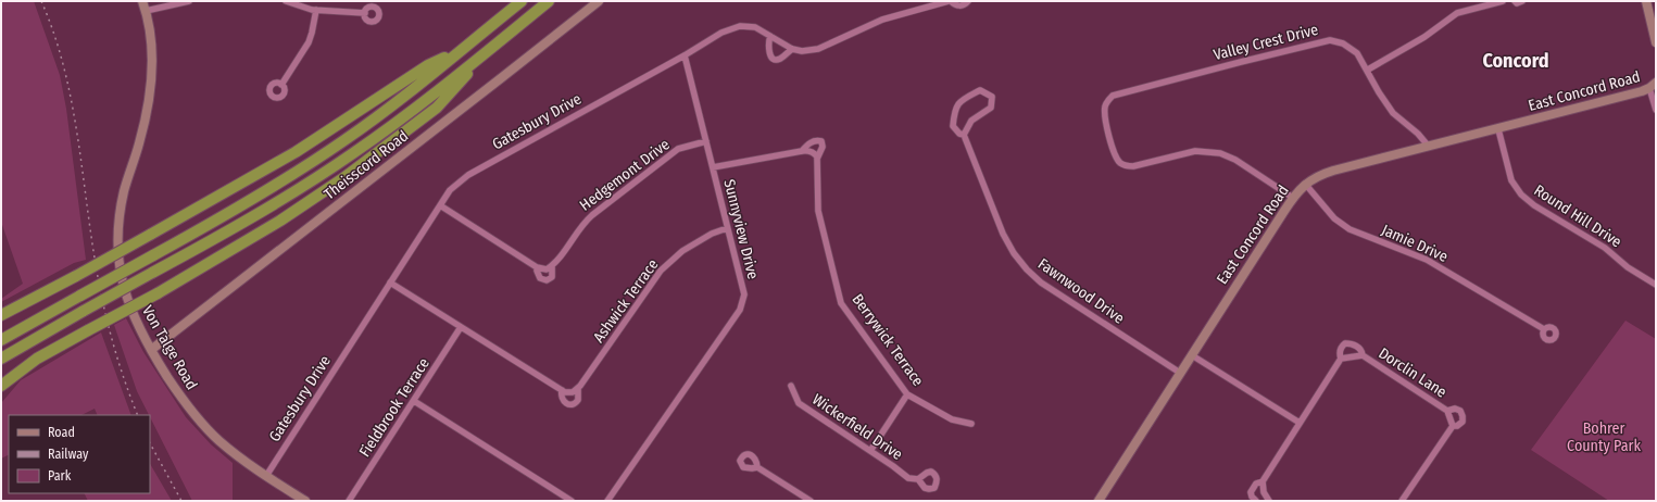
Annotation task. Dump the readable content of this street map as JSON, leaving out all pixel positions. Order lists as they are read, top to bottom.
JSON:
{
  "streets": {
    "street": [
      "Valley Crest Drive",
      "East Concord Road",
      "Gatesbury Drive",
      "Theisscord Road",
      "Hedgemont Drive",
      "Round Hill Drive",
      "Sunnyview Drive",
      "Jamie Drive",
      "Fawnwood Drive",
      "Ashwick Terrace",
      "Berrywick Terrace",
      "Von Talge Road",
      "Dorclin Lane",
      "Fieldbrook Terrace",
      "Wickerfield Drive"
    ]
  },
  "crossings": [
    ["Valley Crest Drive", "East Concord Road"],
    ["East Concord Road", "Round Hill Drive"],
    ["East Concord Road", "Jamie Drive"],
    ["East Concord Road", "Fawnwood Drive"],
    ["Gatesbury Drive", "Hedgemont Drive"],
    ["Gatesbury Drive", "Sunnyview Drive"],
    ["Gatesbury Drive", "Ashwick Terrace"],
    ["Gatesbury Drive", "Von Talge Road"],
    ["Theisscord Road", "Von Talge Road"],
    ["Hedgemont Drive", "Sunnyview Drive"],
    ["Sunnyview Drive", "Ashwick Terrace"],
    ["Sunnyview Drive", "Berrywick Terrace"],
    ["Ashwick Terrace", "Fieldbrook Terrace"]
  ],
  "districts": ["Concord"],
  "parks": ["Bohrer County Park"],
  "legend": ["Road", "Railway", "Park"]
}
